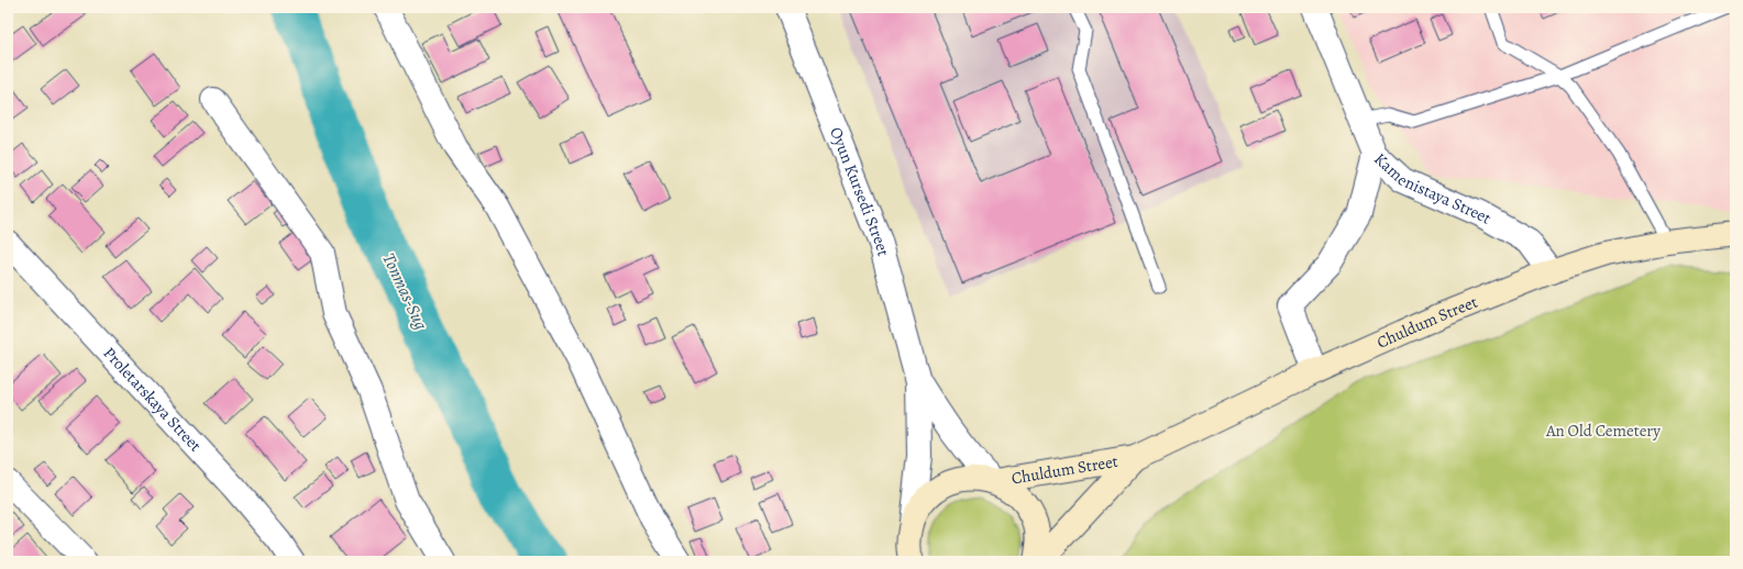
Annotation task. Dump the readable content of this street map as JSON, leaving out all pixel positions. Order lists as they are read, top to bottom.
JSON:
{
  "streets": {
    "main road": ["Chuldum Street"],
    "street": ["Kamenistaya Street", "Oyun Kursedi Street", "Proletarskaya Street"]
  },
  "crossings": [
    ["Kamenistaya Street", "Chuldum Street"],
    ["Oyun Kursedi Street", "Chuldum Street"]
  ],
  "water": ["Tonmas-Sug"],
  "parks": ["An Old Cemetery"]
}
